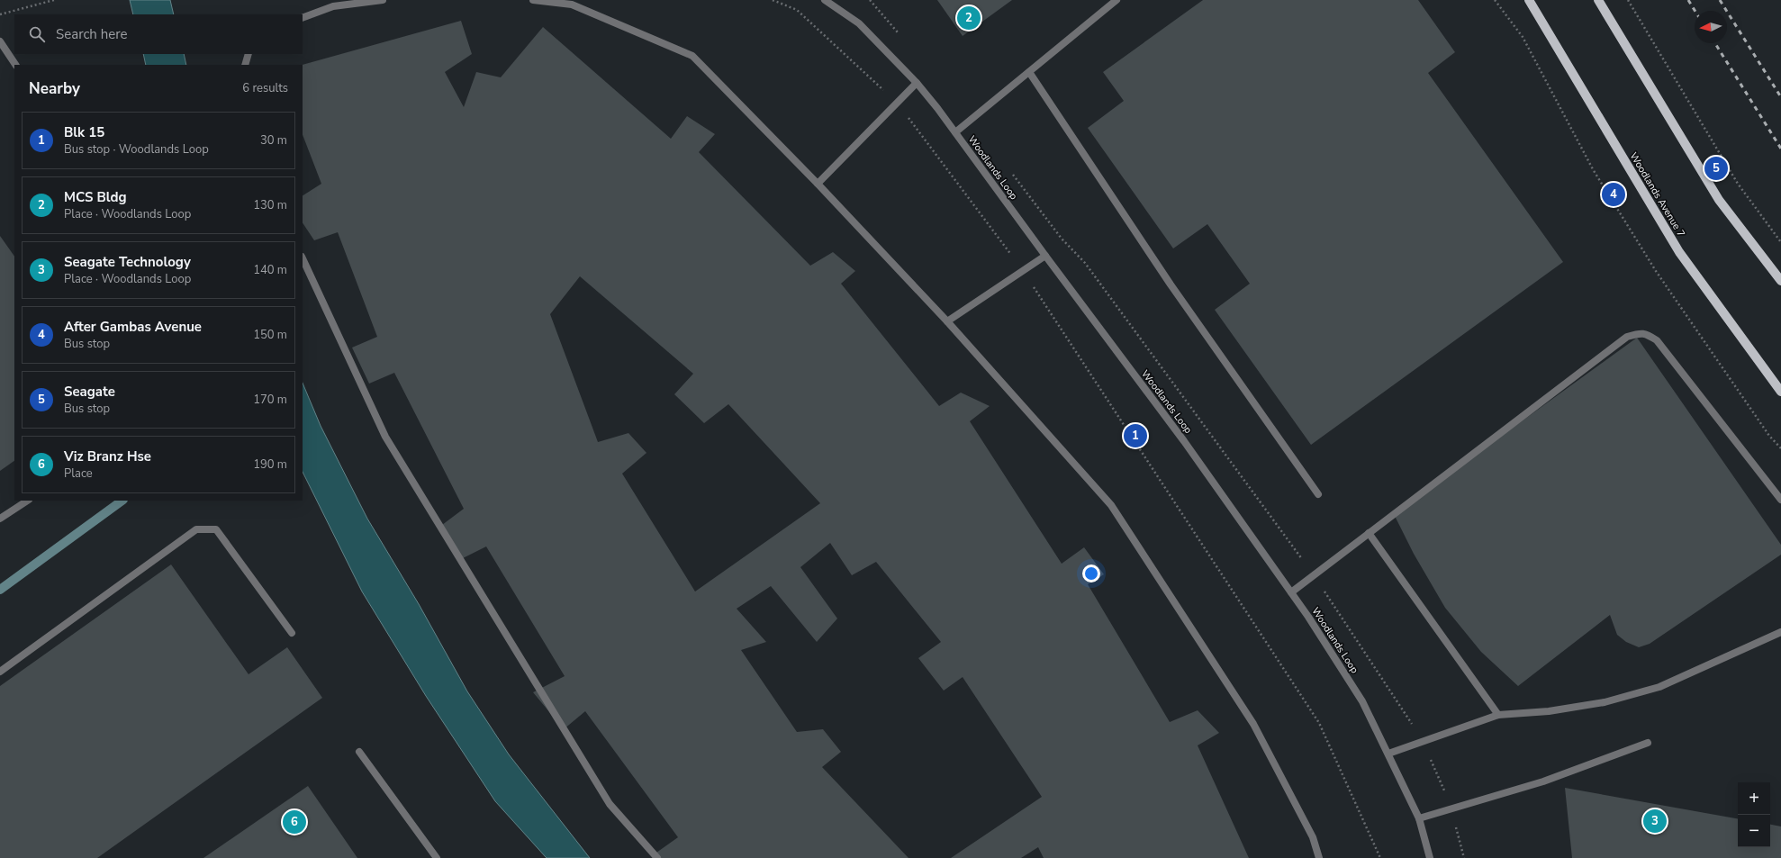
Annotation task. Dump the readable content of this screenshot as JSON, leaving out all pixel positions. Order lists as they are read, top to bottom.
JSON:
{
  "streets": {
    "main road": ["Woodlands Avenue 7"],
    "street": ["Woodlands Loop"]
  },
  "north": "left",
  "page": {
    "pins": [
      "2",
      "5",
      "4",
      "1",
      "3",
      "6"
    ],
    "search": "Search here",
    "heading": ["Nearby", "6 results"],
    "list": [
      {
        "mark": "1",
        "name": "Blk 15",
        "note": "Bus stop · Woodlands Loop",
        "value": "30 m"
      },
      {
        "mark": "2",
        "name": "MCS Bldg",
        "note": "Place · Woodlands Loop",
        "value": "130 m"
      },
      {
        "mark": "3",
        "name": "Seagate Technology",
        "note": "Place · Woodlands Loop",
        "value": "140 m"
      },
      {
        "mark": "4",
        "name": "After Gambas Avenue",
        "note": "Bus stop",
        "value": "150 m"
      },
      {
        "mark": "5",
        "name": "Seagate",
        "note": "Bus stop",
        "value": "170 m"
      },
      {
        "mark": "6",
        "name": "Viz Branz Hse",
        "note": "Place",
        "value": "190 m"
      }
    ],
    "map_buttons": ["+", "−"]
  }
}
